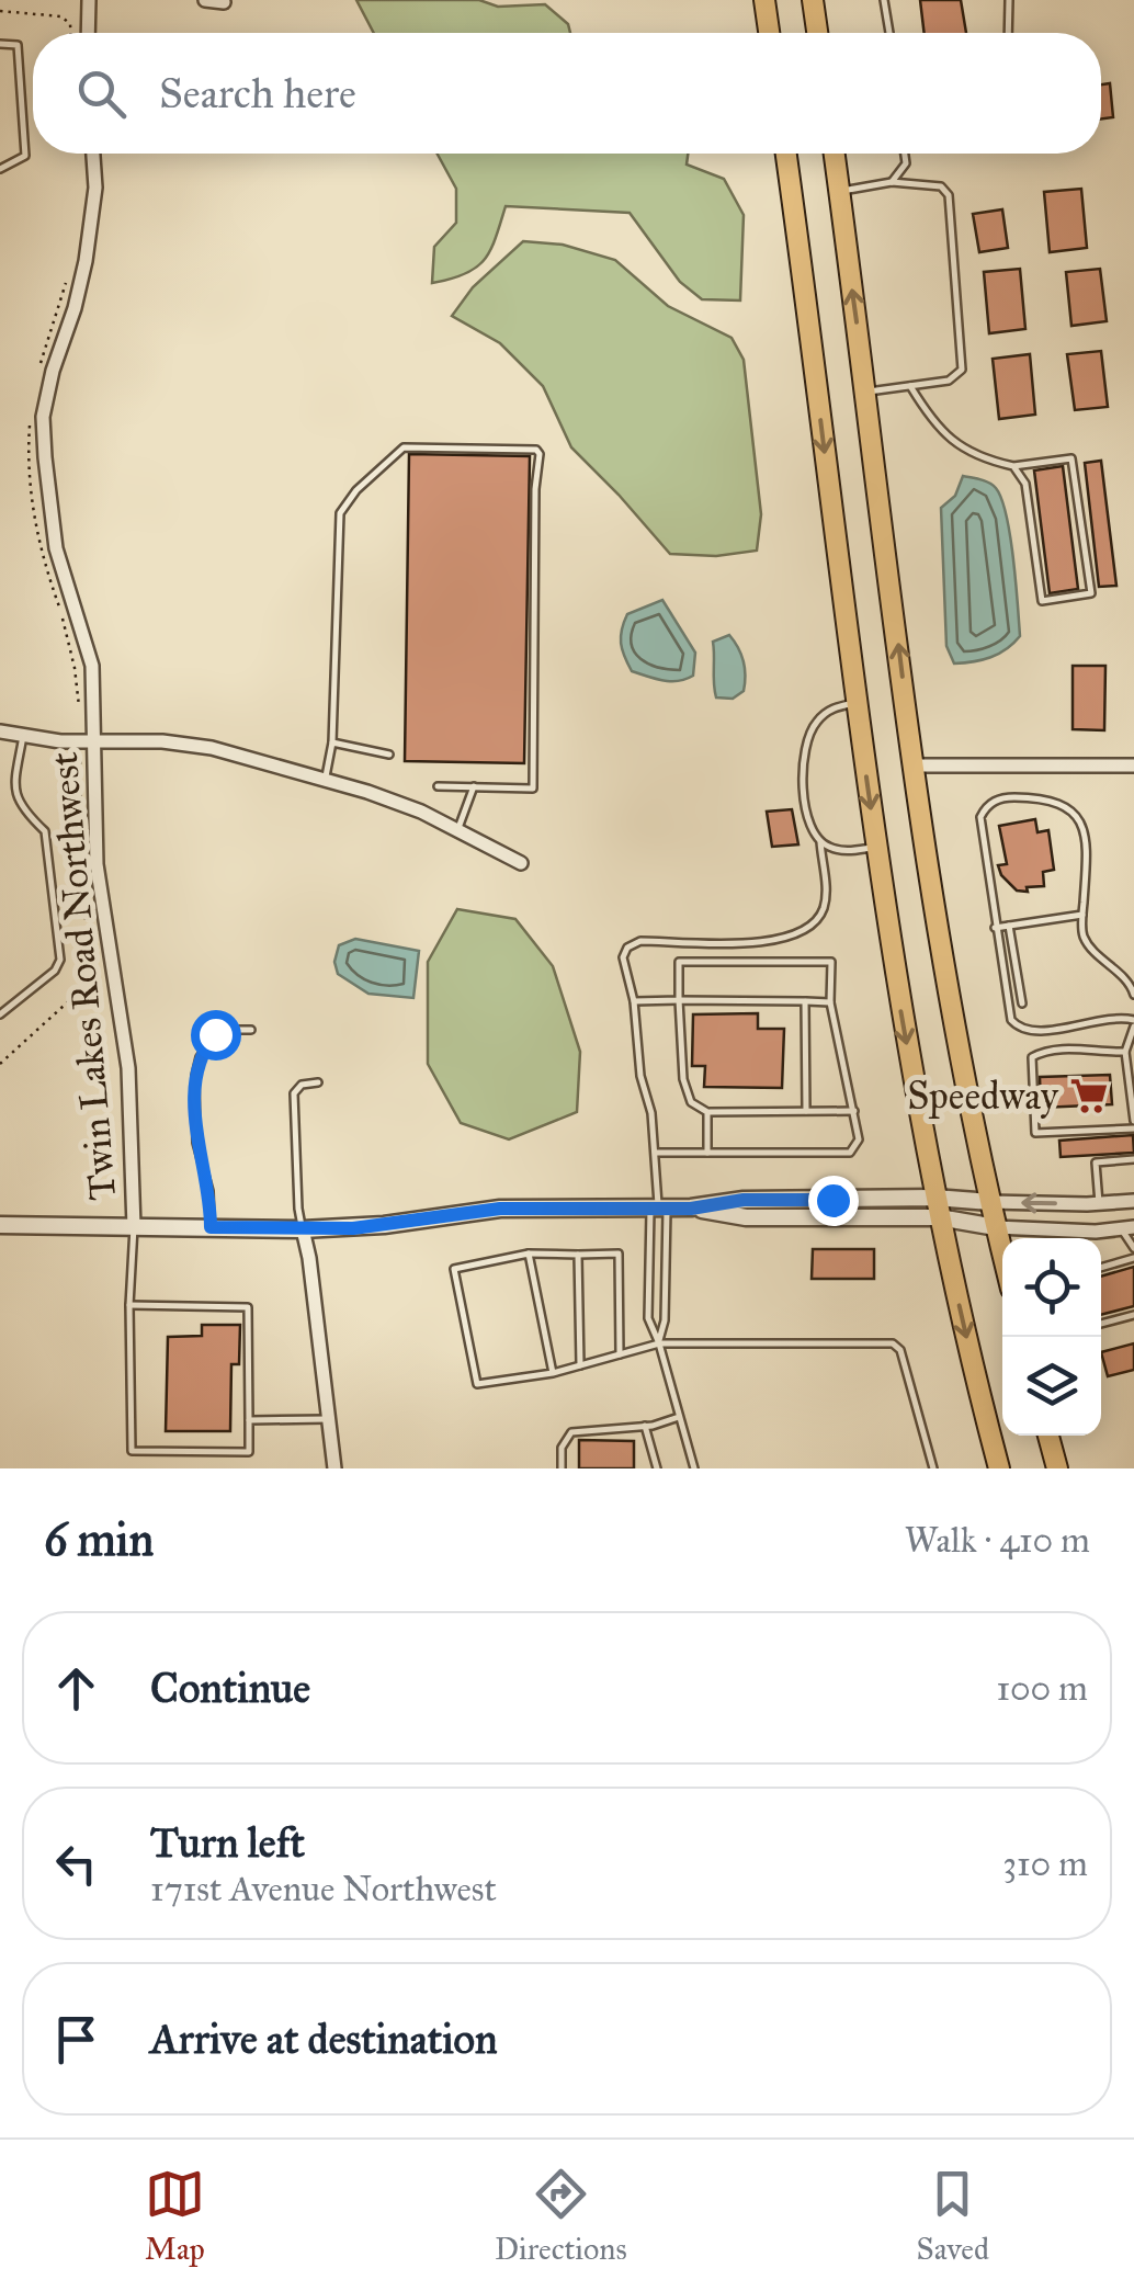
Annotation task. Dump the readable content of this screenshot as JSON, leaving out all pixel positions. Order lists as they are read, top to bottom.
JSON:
{
  "streets": {
    "street": ["Twin Lakes Road Northwest"]
  },
  "places": {
    "supermarket": ["Speedway"]
  },
  "page": {
    "search": "Search here",
    "heading": ["6 min", "Walk · 410 m"],
    "list": [
      ["Continue", "100 m"],
      ["Turn left", "171st Avenue Northwest", "310 m"],
      "Arrive at destination"
    ],
    "nav": ["Map", "Directions", "Saved"]
  }
}
